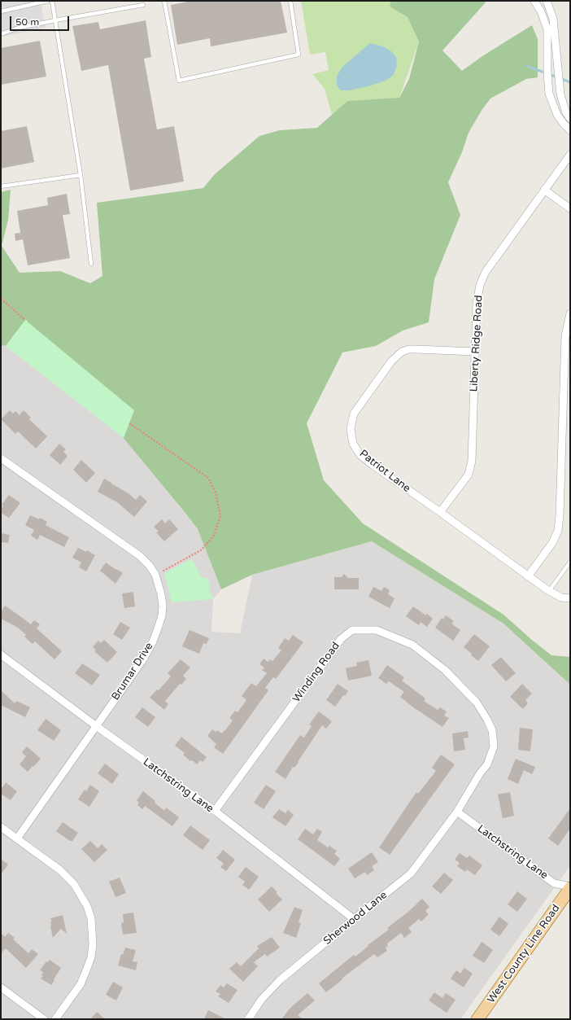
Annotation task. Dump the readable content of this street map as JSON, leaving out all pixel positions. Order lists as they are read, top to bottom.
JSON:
{
  "streets": {
    "main road": ["West County Line Road"],
    "street": [
      "Liberty Ridge Road",
      "Patriot Lane",
      "Brumar Drive",
      "Winding Road",
      "Latchstring Lane",
      "Sherwood Lane"
    ]
  },
  "crossings": [
    ["Liberty Ridge Road", "Patriot Lane"],
    ["Brumar Drive", "Latchstring Lane"],
    ["Winding Road", "Latchstring Lane"],
    ["Winding Road", "Sherwood Lane"],
    ["Latchstring Lane", "Sherwood Lane"],
    ["Latchstring Lane", "West County Line Road"]
  ],
  "scale_bar": "50 m"
}
